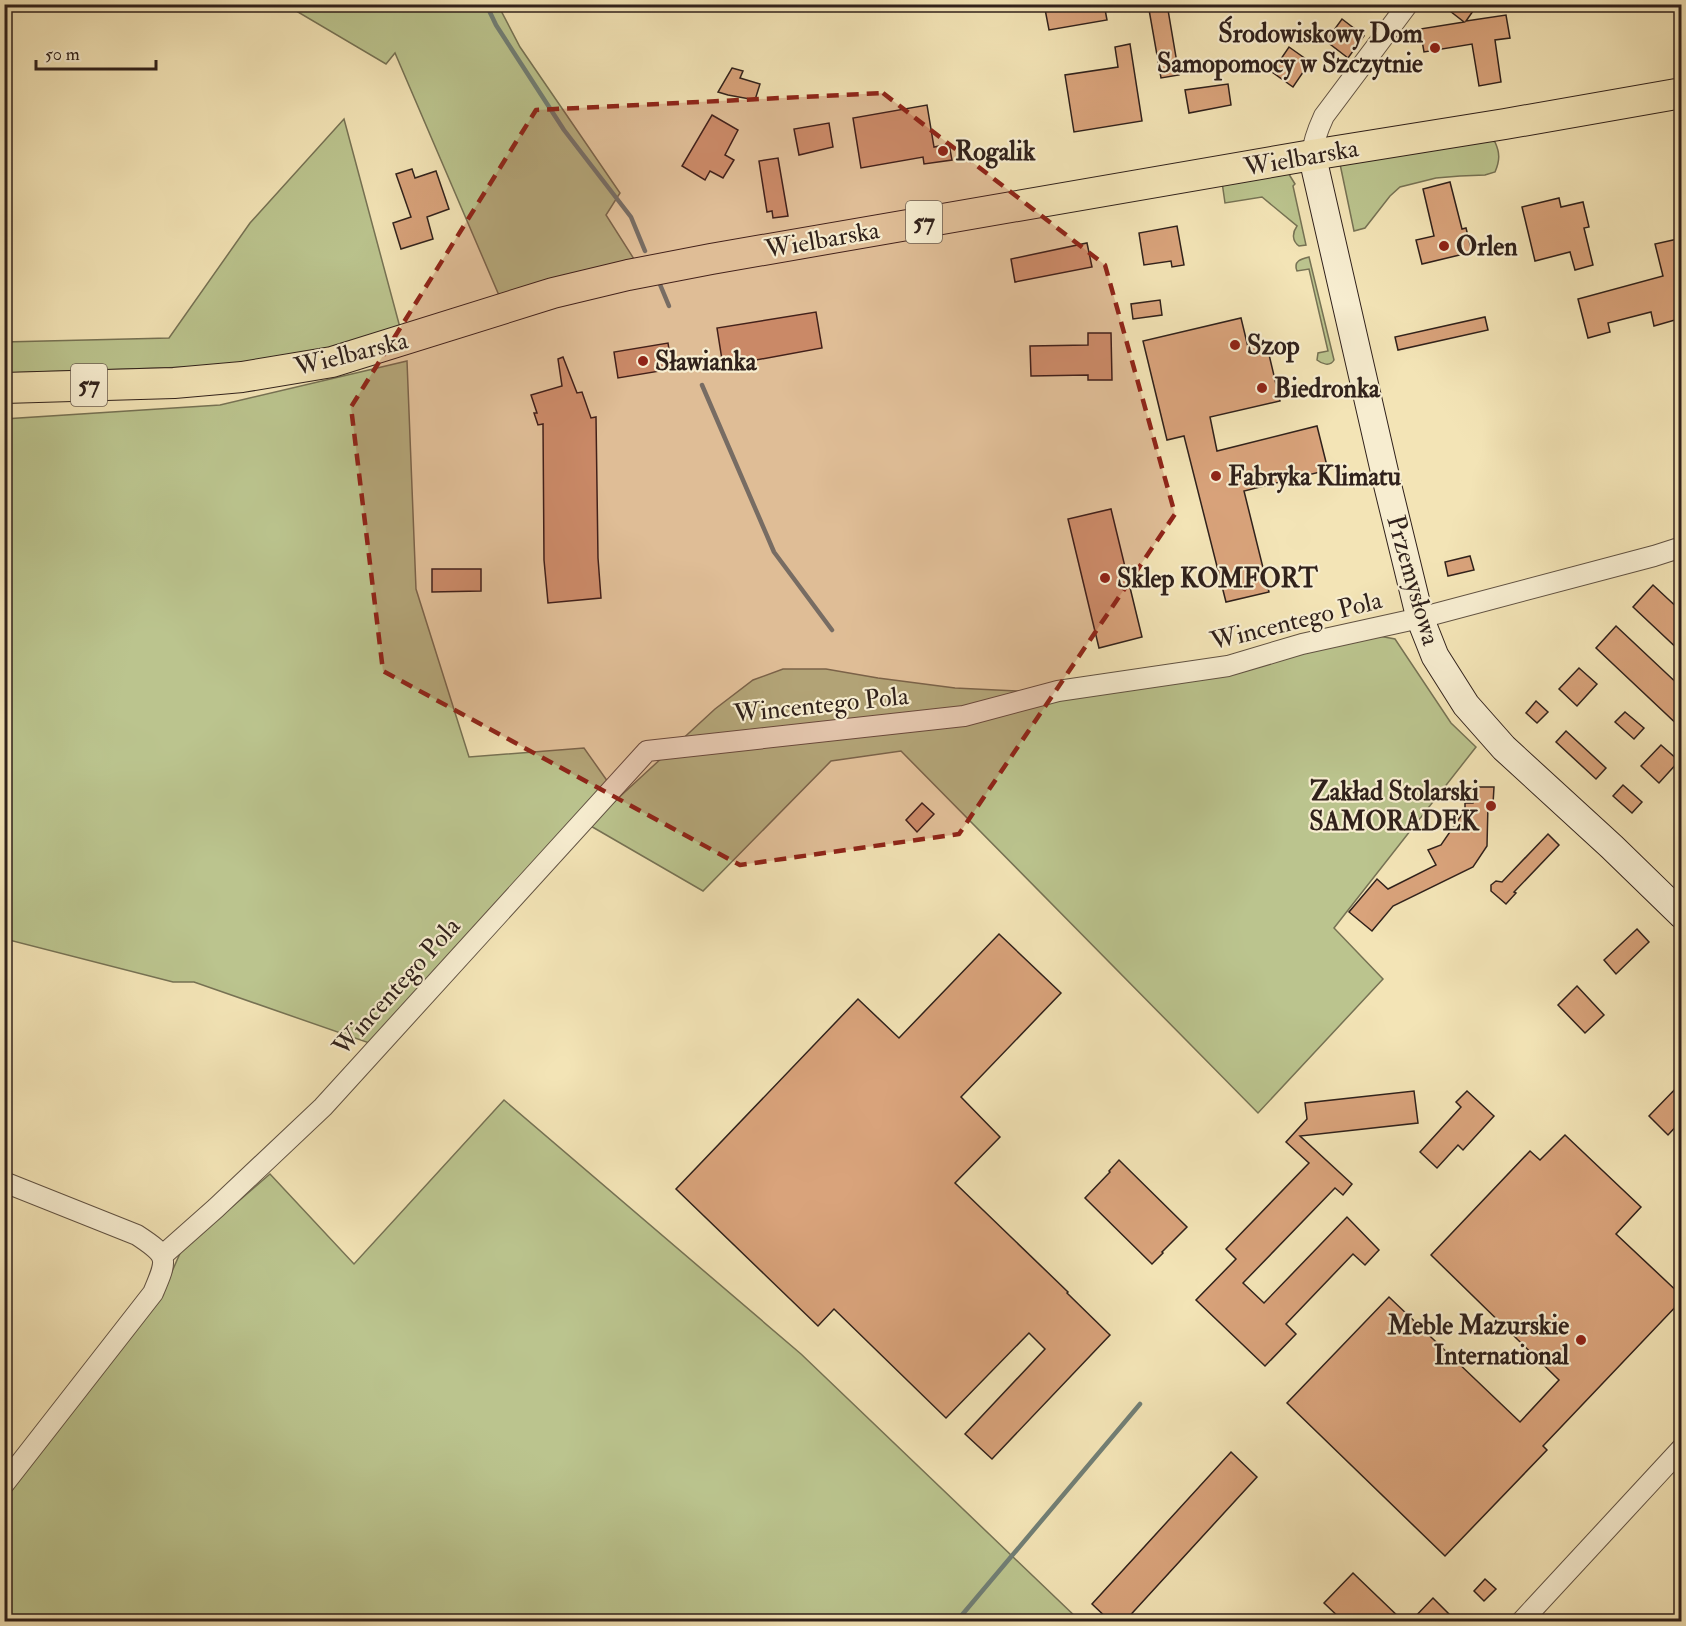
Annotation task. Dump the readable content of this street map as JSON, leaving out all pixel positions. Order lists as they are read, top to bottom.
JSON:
{
  "streets": {
    "main road": ["Wielbarska", "57"],
    "street": ["Przemysłowa", "Wincentego Pola"]
  },
  "crossings": [
    ["Wielbarska", "Przemysłowa"],
    ["Przemysłowa", "Wincentego Pola"]
  ],
  "places": [
    "Środowiskowy Dom Samopomocy w Szczytnie",
    "Rogalik",
    "Orlen",
    "Szop",
    "Sławianka",
    "Biedronka",
    "Fabryka Klimatu",
    "Sklep KOMFORT",
    "Zakład Stolarski SAMORADEK",
    "Meble Mazurskie International"
  ],
  "scale_bar": "50 m"
}
